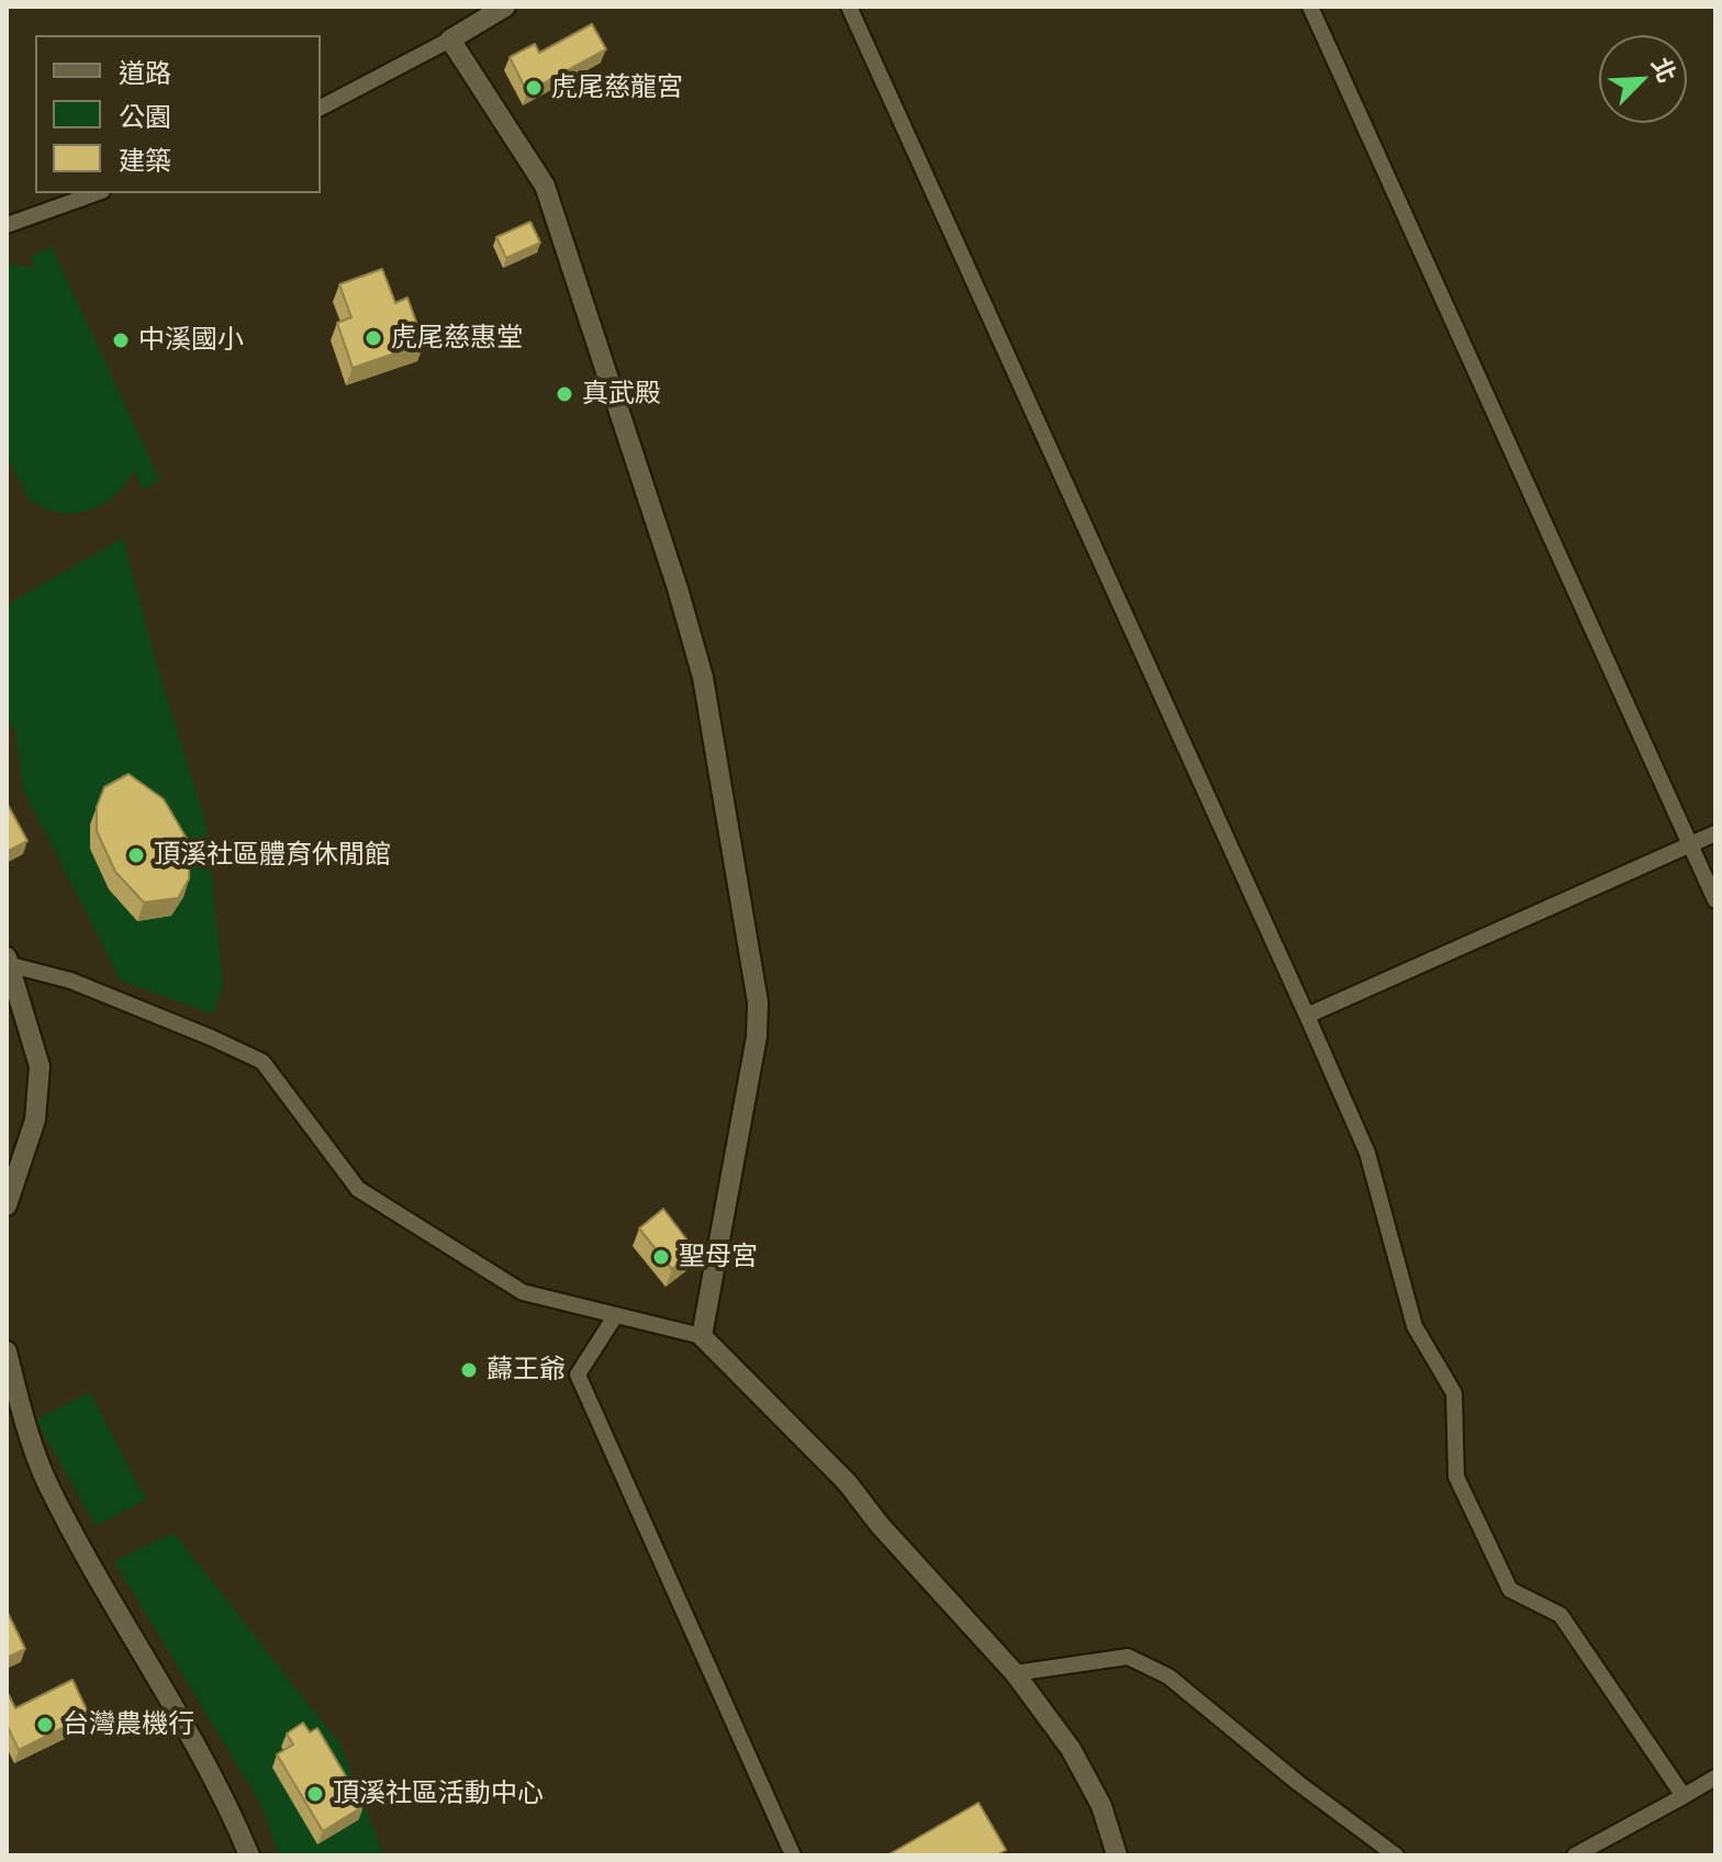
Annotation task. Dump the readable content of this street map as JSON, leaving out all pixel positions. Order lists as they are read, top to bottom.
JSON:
{
  "places": [
    "虎尾慈龍宮",
    "虎尾慈惠堂",
    "中溪國小",
    "真武殿",
    "頂溪社區體育休閒館",
    "聖母宮",
    "蘬王爺",
    "台灣農機行",
    "頂溪社區活動中心"
  ],
  "legend": ["道路", "公園", "建築"],
  "north": "top right"
}
